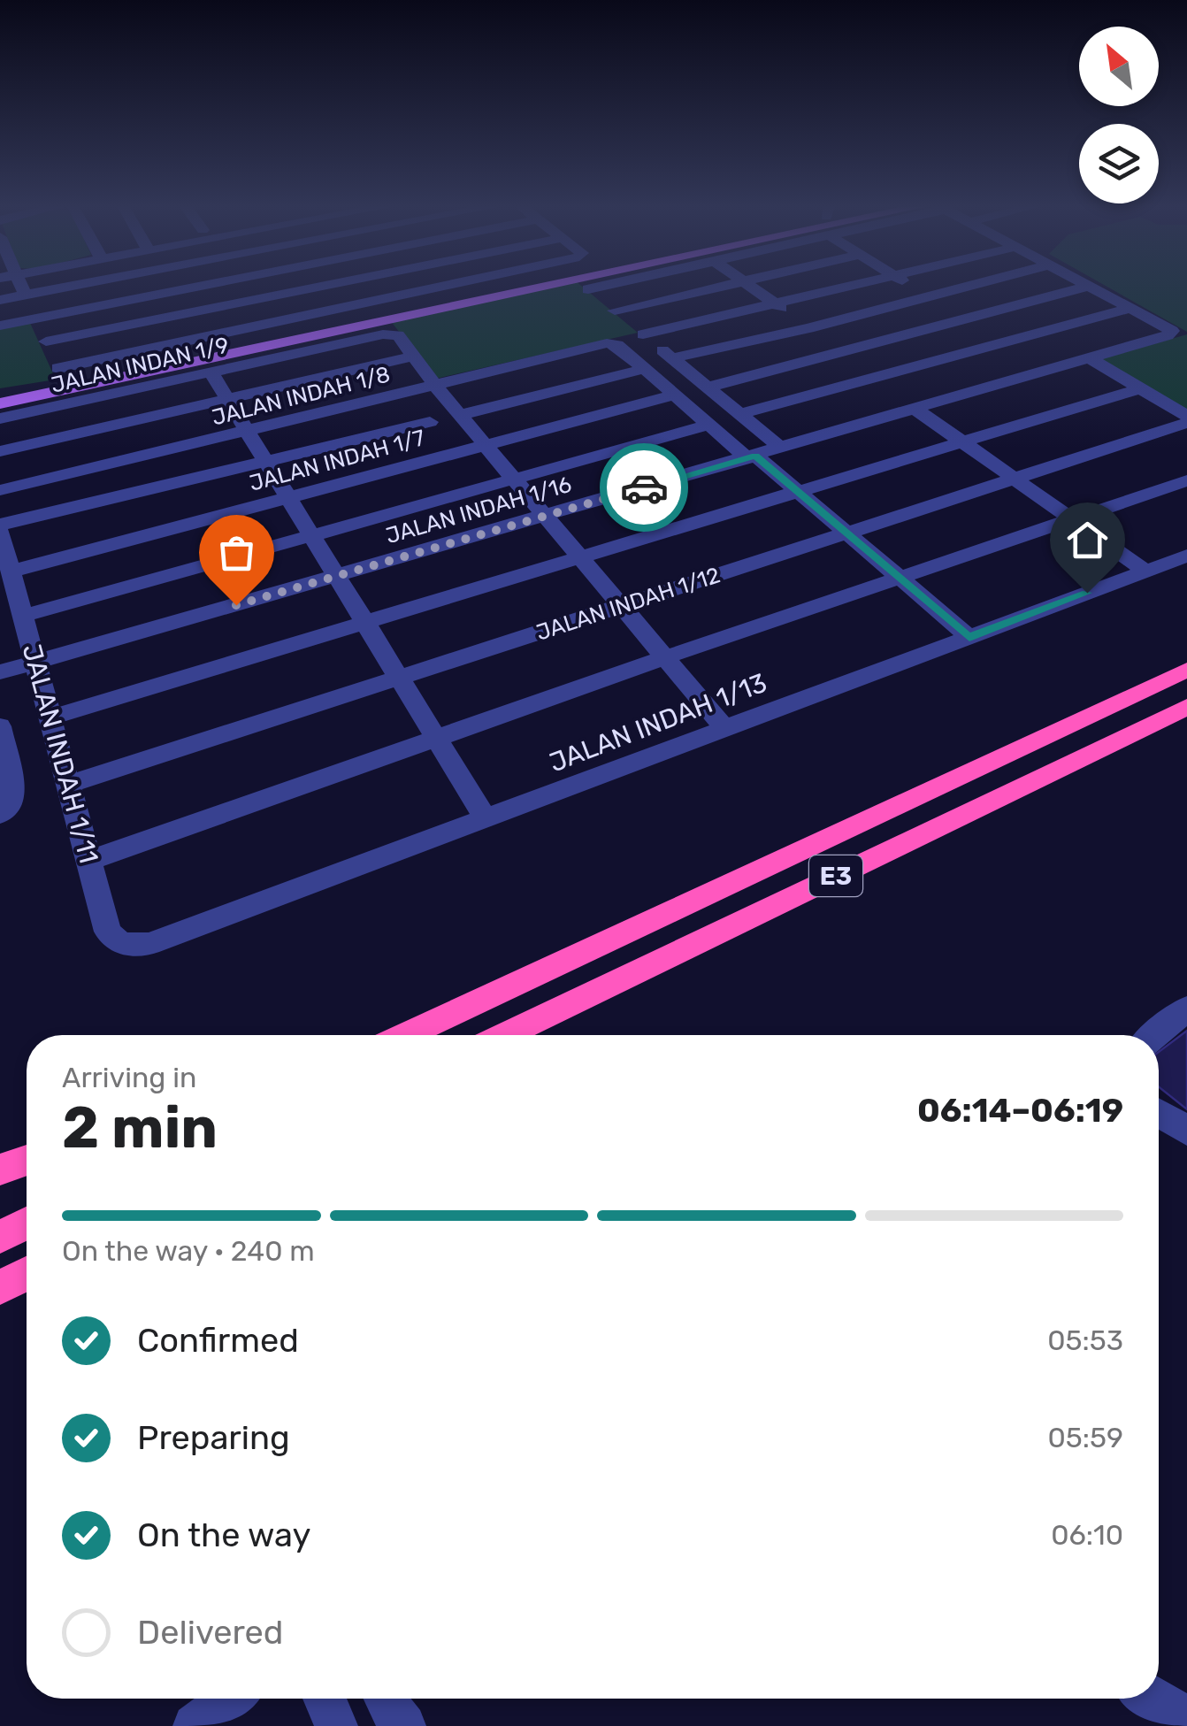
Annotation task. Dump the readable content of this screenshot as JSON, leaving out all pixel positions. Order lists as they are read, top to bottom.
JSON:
{
  "streets": {
    "highway": ["E3"],
    "street": [
      "JALAN INDAN 1/9",
      "JALAN INDAH 1/8",
      "JALAN INDAH 1/7",
      "JALAN INDAH 1/16",
      "JALAN INDAH 1/12",
      "JALAN INDAH 1/13",
      "JALAN INDAH 1/11"
    ]
  },
  "crossings": [
    ["JALAN INDAH 1/7", "JALAN INDAH 1/11"],
    ["JALAN INDAH 1/16", "JALAN INDAH 1/11"],
    ["JALAN INDAH 1/12", "JALAN INDAH 1/11"],
    ["JALAN INDAH 1/13", "JALAN INDAH 1/11"]
  ],
  "north": "top left",
  "page": {
    "heading": ["2 min", "Arriving in", "06:14–06:19"],
    "bar": "On the way · 240 m",
    "list": [
      ["Confirmed", "05:53"],
      ["Preparing", "05:59"],
      ["On the way", "06:10"],
      "Delivered"
    ]
  }
}
